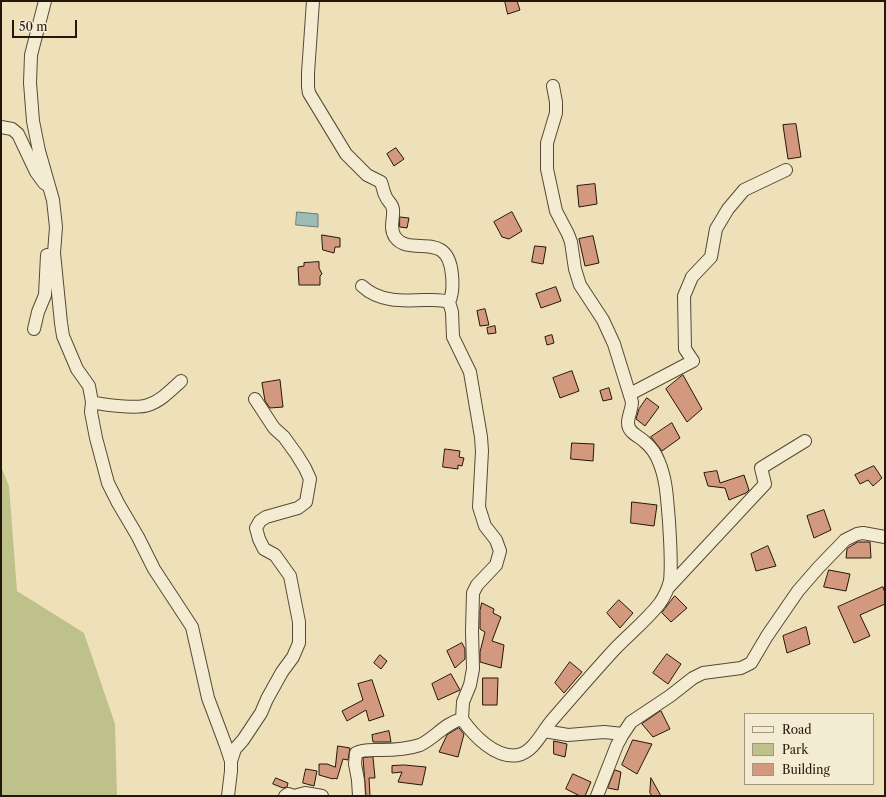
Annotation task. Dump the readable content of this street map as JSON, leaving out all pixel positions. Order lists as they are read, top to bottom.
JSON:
{
  "legend": ["Road", "Park", "Building"],
  "scale_bar": "50 m"
}
